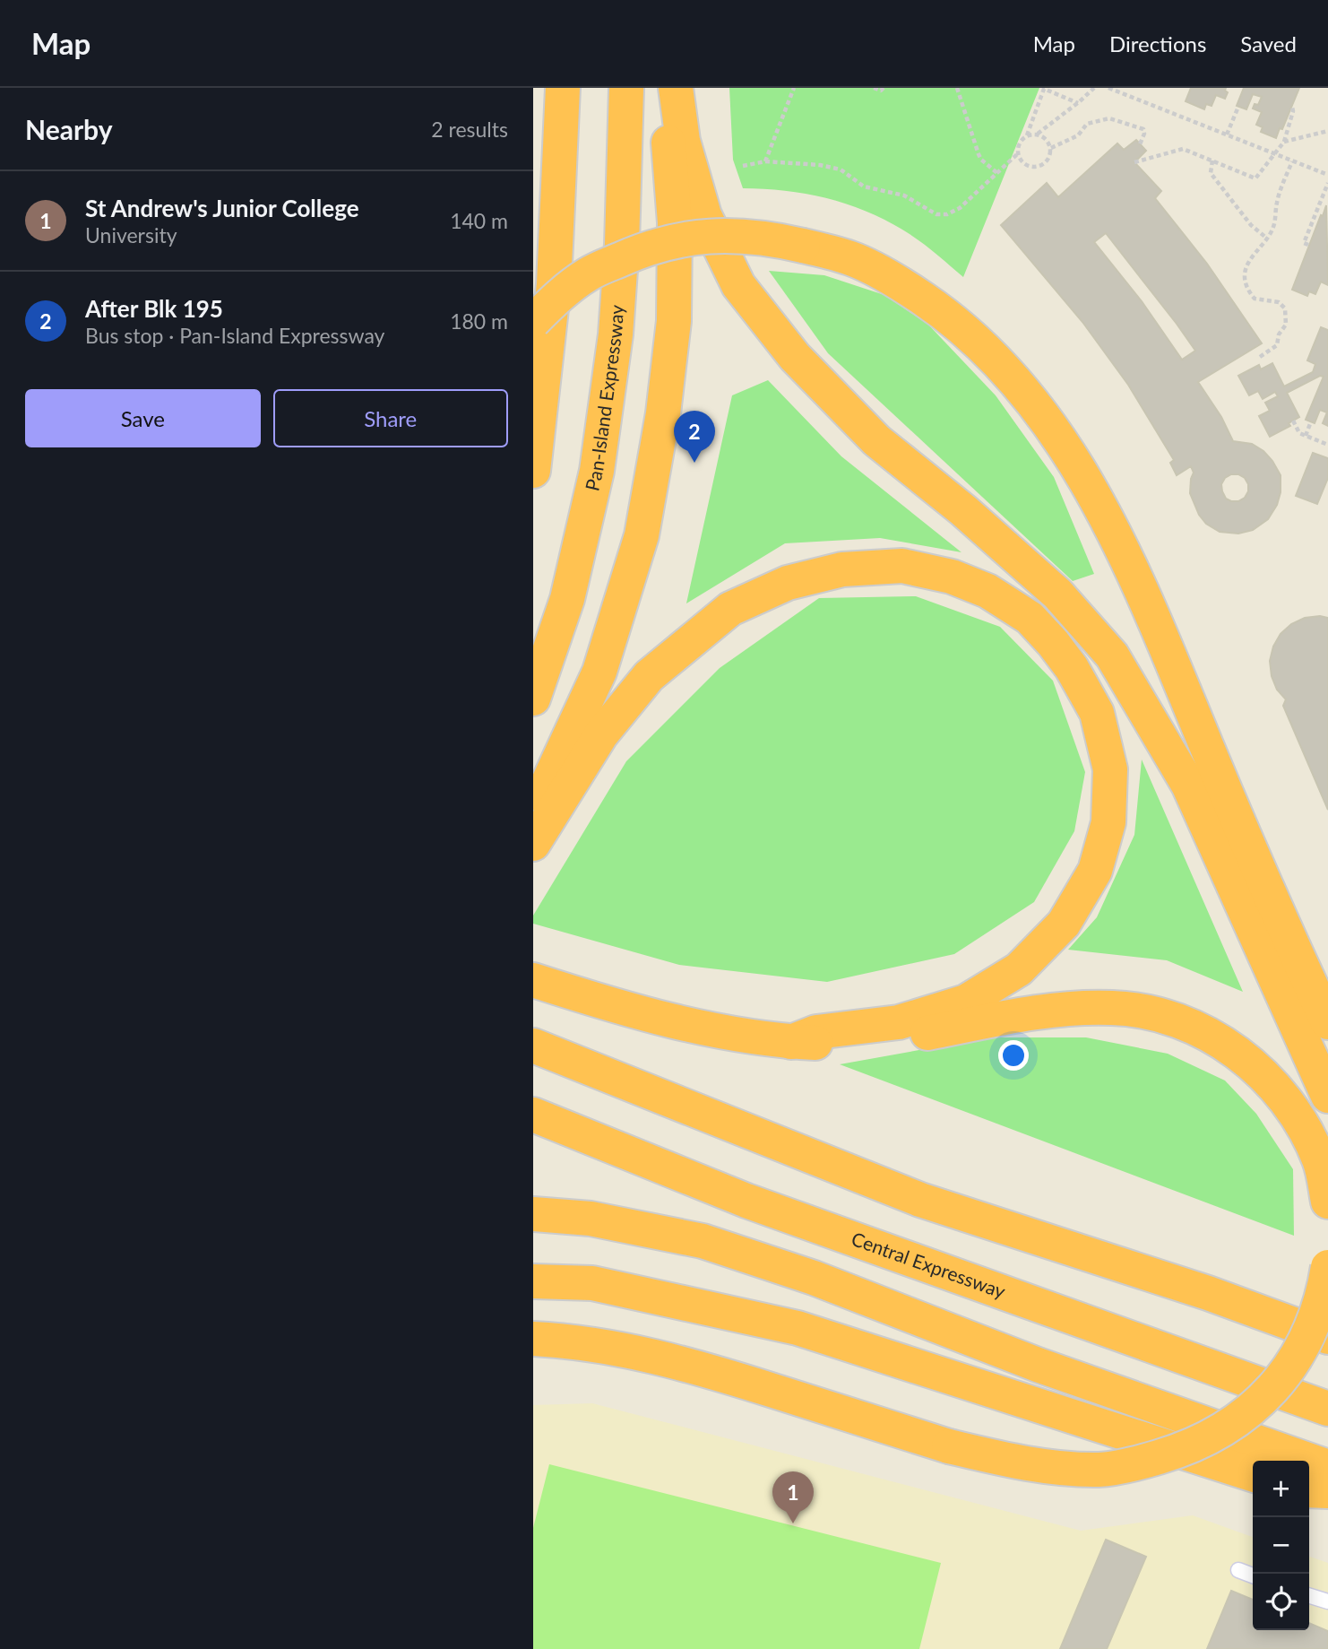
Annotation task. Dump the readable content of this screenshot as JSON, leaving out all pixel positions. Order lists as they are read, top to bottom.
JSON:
{
  "streets": {
    "highway": ["Pan-Island Expressway", "Central Expressway"]
  },
  "page": {
    "header": "Map",
    "nav": ["Map", "Directions", "Saved"],
    "heading": ["Nearby", "2 results"],
    "list": [
      {
        "mark": "1",
        "name": "St Andrew's Junior College",
        "note": "University",
        "value": "140 m"
      },
      {
        "mark": "2",
        "name": "After Blk 195",
        "note": "Bus stop · Pan-Island Expressway",
        "value": "180 m"
      }
    ],
    "buttons": ["Save", "Share"],
    "pins": ["2", "1"],
    "map_buttons": ["+", "−"]
  }
}
